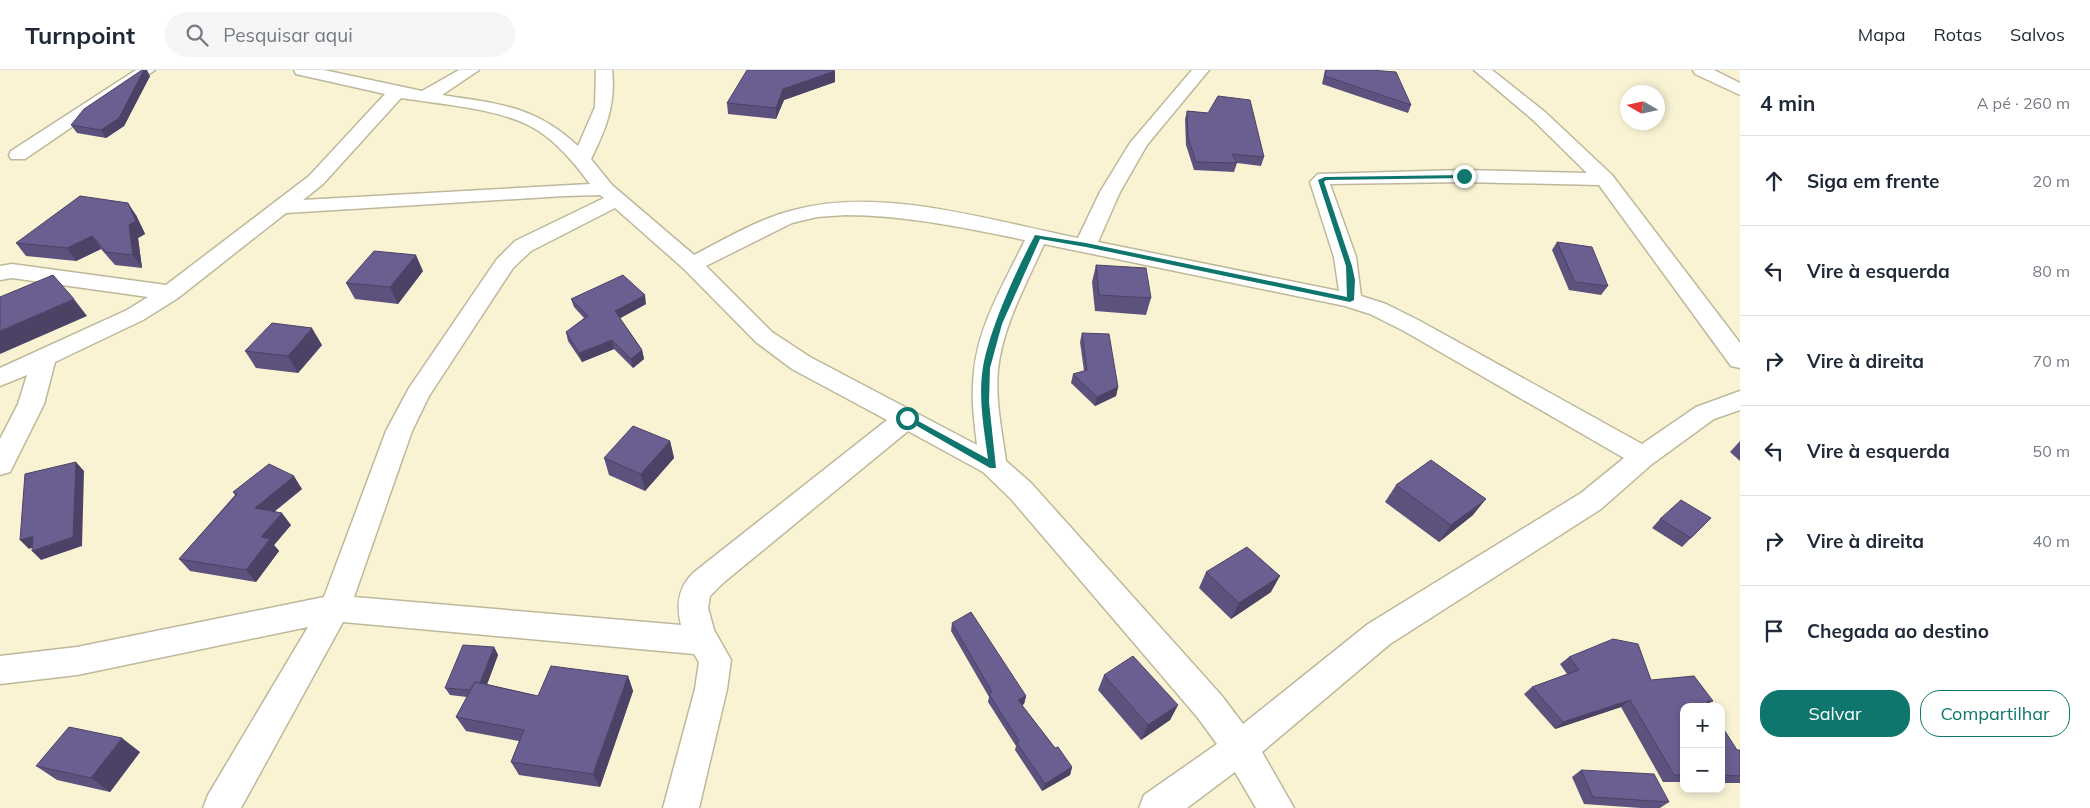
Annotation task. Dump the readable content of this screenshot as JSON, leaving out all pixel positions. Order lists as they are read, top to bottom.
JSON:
{
  "north": "left",
  "page": {
    "header": "Turnpoint",
    "search": "Pesquisar aqui",
    "nav": ["Mapa", "Rotas", "Salvos"],
    "heading": ["4 min", "A pé · 260 m"],
    "list": [
      ["Siga em frente", "20 m"],
      ["Vire à esquerda", "80 m"],
      ["Vire à direita", "70 m"],
      ["Vire à esquerda", "50 m"],
      ["Vire à direita", "40 m"],
      "Chegada ao destino"
    ],
    "buttons": ["Salvar", "Compartilhar"],
    "map_buttons": ["+", "−"]
  }
}
